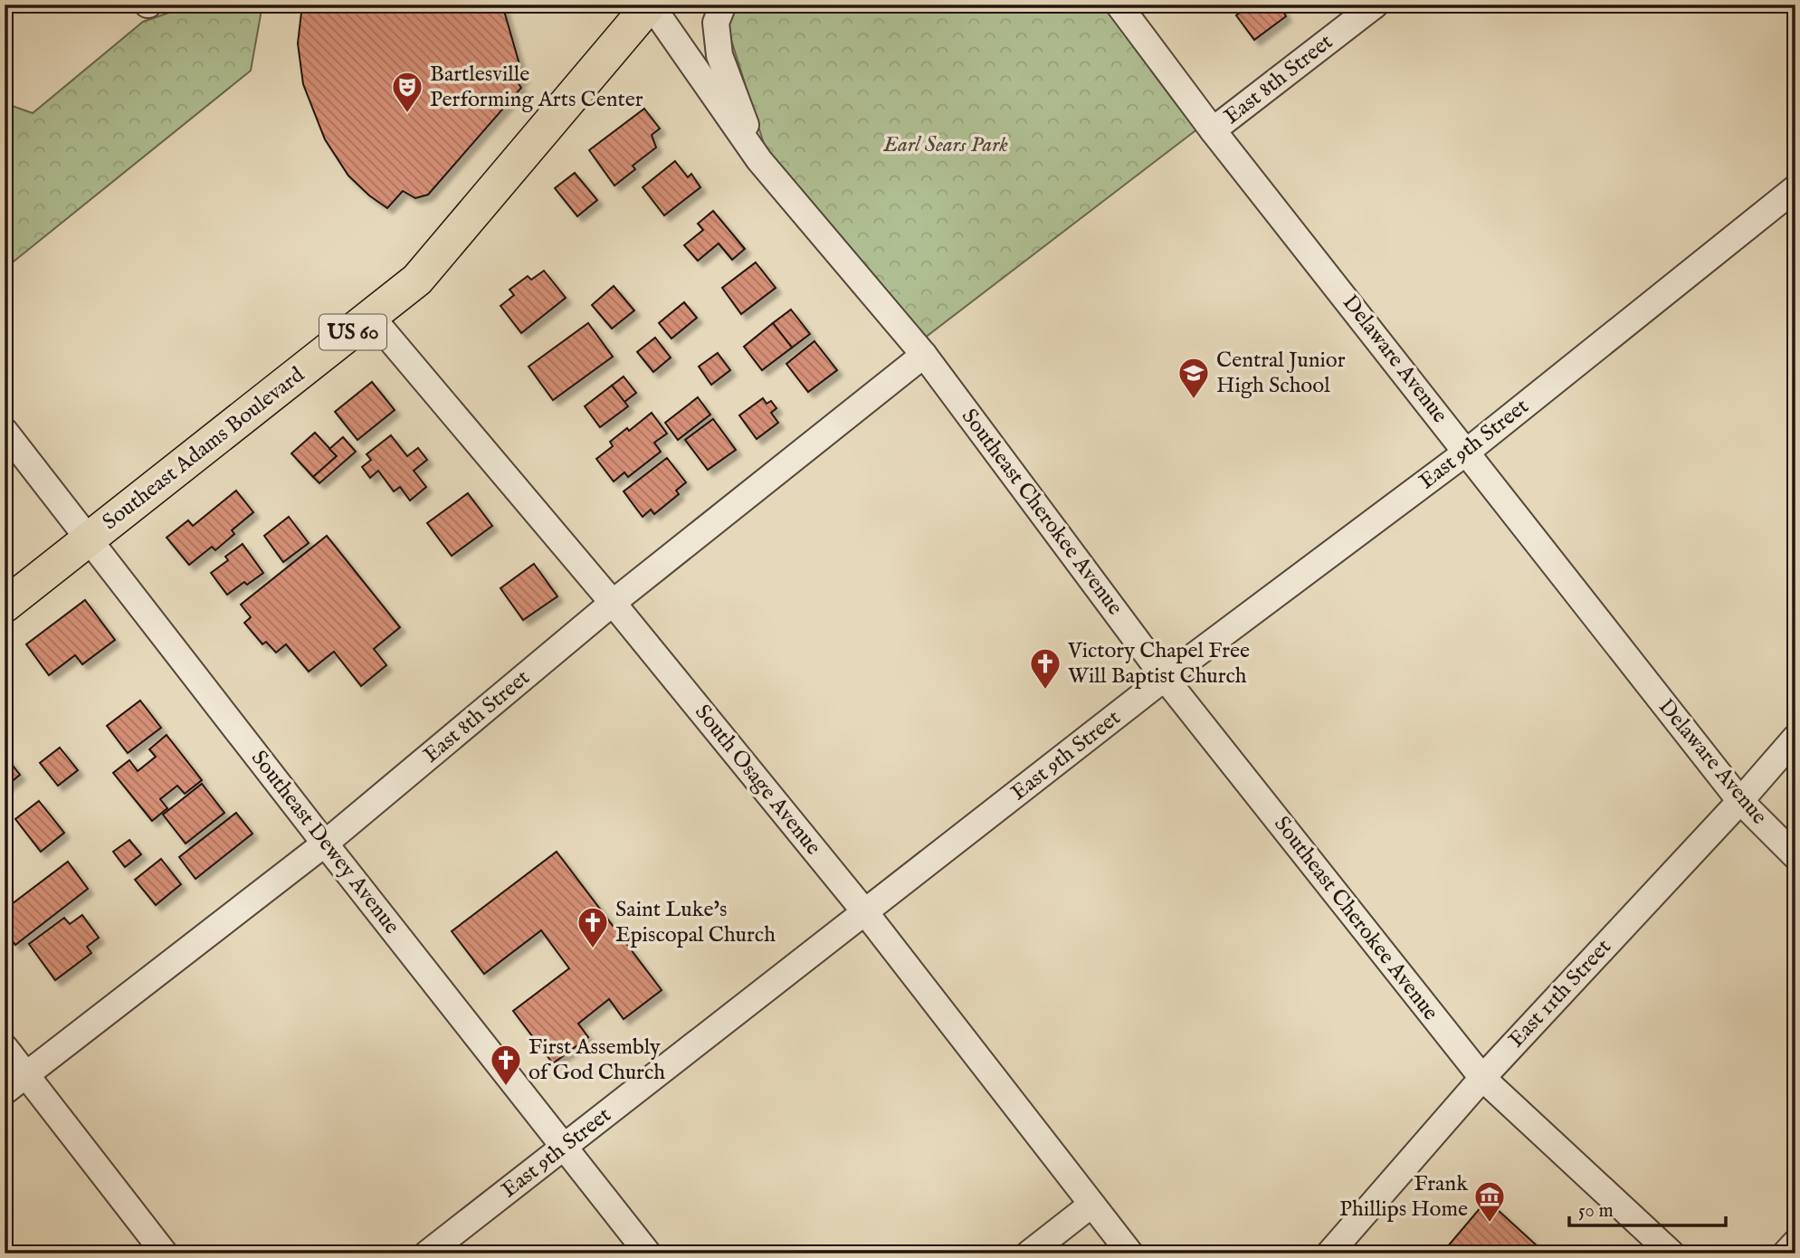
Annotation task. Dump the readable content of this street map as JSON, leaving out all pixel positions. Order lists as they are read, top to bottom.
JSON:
{
  "streets": {
    "main road": ["US 60", "Southeast Adams Boulevard"],
    "street": [
      "East 8th Street",
      "Delaware Avenue",
      "East 9th Street",
      "Southeast Cherokee Avenue",
      "South Osage Avenue",
      "Southeast Dewey Avenue",
      "East 11th Street"
    ]
  },
  "crossings": [
    ["East 8th Street", "Delaware Avenue"],
    ["East 8th Street", "Southeast Cherokee Avenue"],
    ["East 8th Street", "South Osage Avenue"],
    ["East 8th Street", "Southeast Dewey Avenue"],
    ["Delaware Avenue", "East 9th Street"],
    ["Delaware Avenue", "East 11th Street"],
    ["East 9th Street", "Southeast Cherokee Avenue"],
    ["East 9th Street", "South Osage Avenue"],
    ["East 9th Street", "Southeast Dewey Avenue"],
    ["Southeast Adams Boulevard", "Southeast Cherokee Avenue"],
    ["Southeast Adams Boulevard", "South Osage Avenue"],
    ["Southeast Adams Boulevard", "Southeast Dewey Avenue"],
    ["Southeast Cherokee Avenue", "East 11th Street"]
  ],
  "parks": ["Earl Sears Park"],
  "places": {
    "theatre": ["Bartlesville Performing Arts Center"],
    "school or university": ["Central Junior High School"],
    "church": ["Victory Chapel Free Will Baptist Church", "Saint Luke's Episcopal Church", "First Assembly of God Church"],
    "museum": ["Frank Phillips Home"]
  },
  "scale_bar": "50 m"
}
